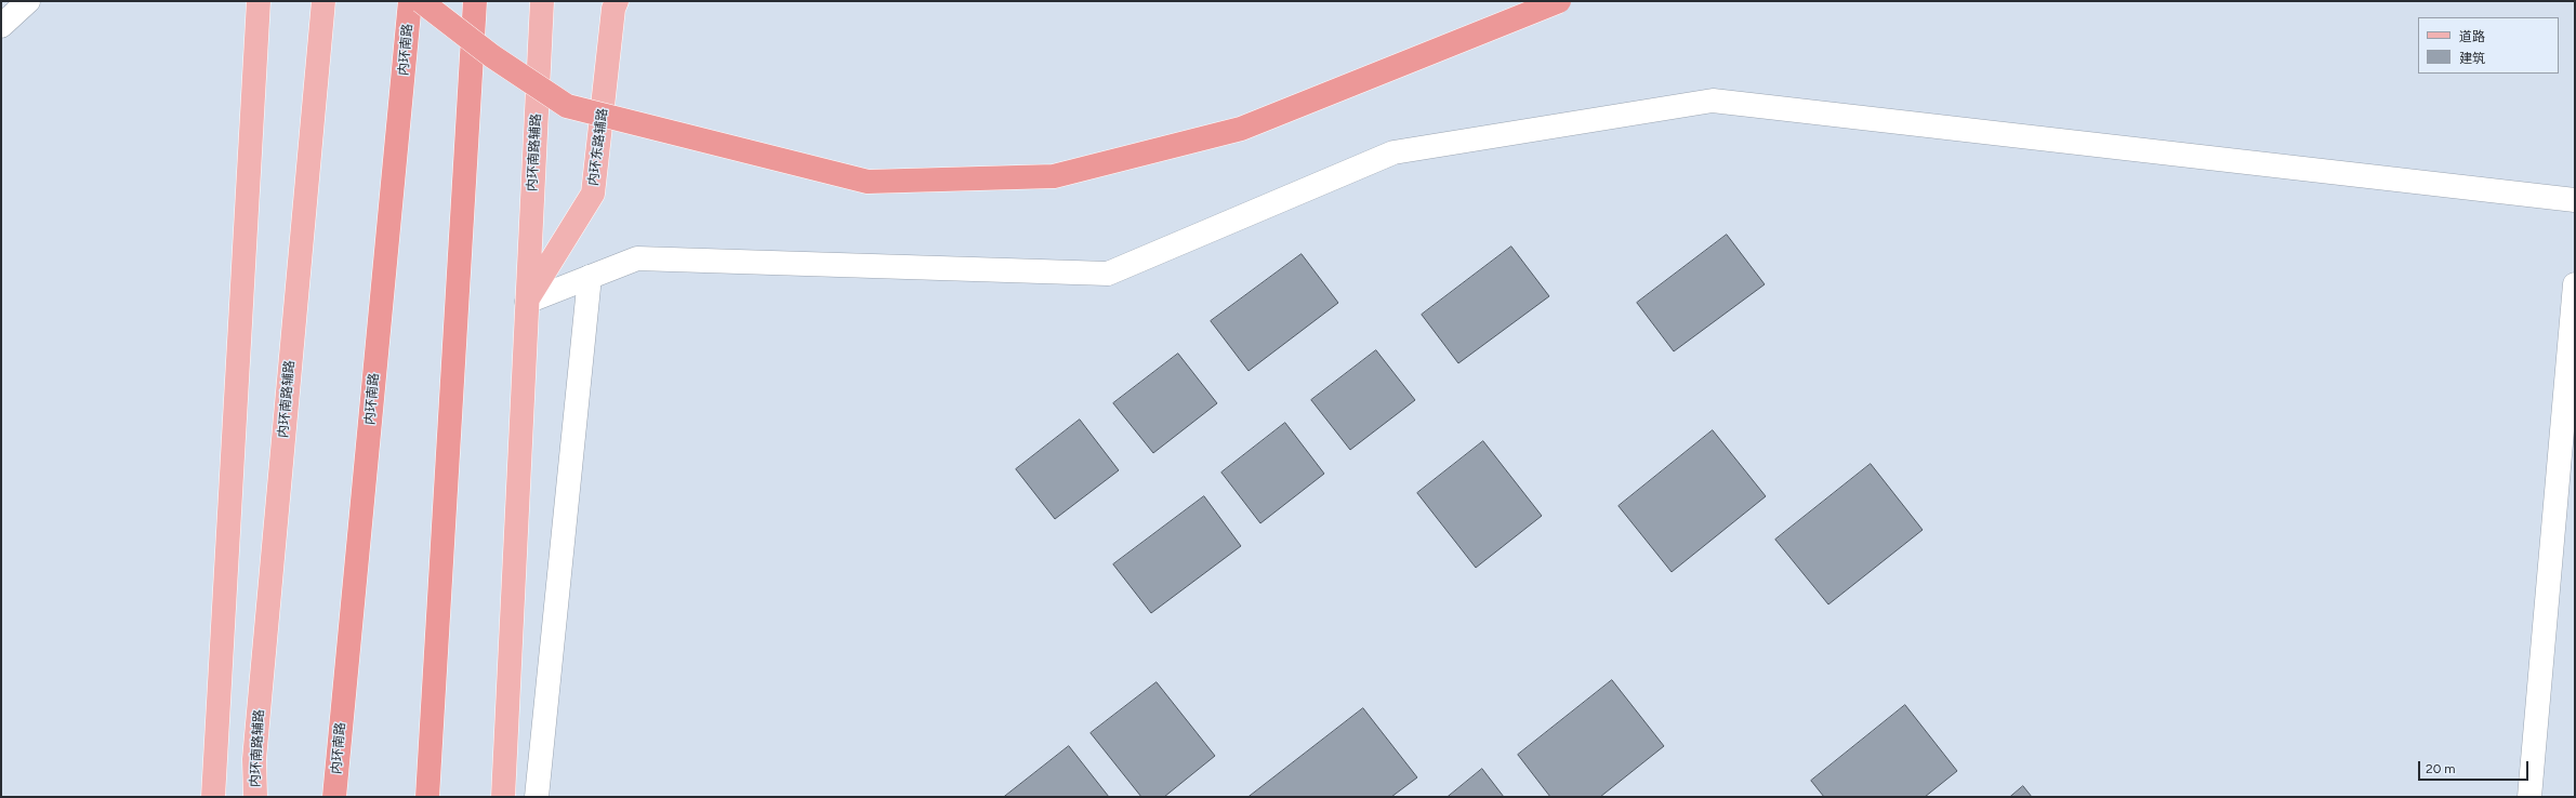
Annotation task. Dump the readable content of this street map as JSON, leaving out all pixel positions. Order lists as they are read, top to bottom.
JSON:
{
  "streets": {
    "highway": ["内环南路"],
    "main road": ["内环东路辅路", "内环南路辅路"]
  },
  "crossings": [
    ["内环东路辅路", "内环南路辅路"]
  ],
  "legend": ["道路", "建筑"],
  "scale_bar": "20 m"
}
